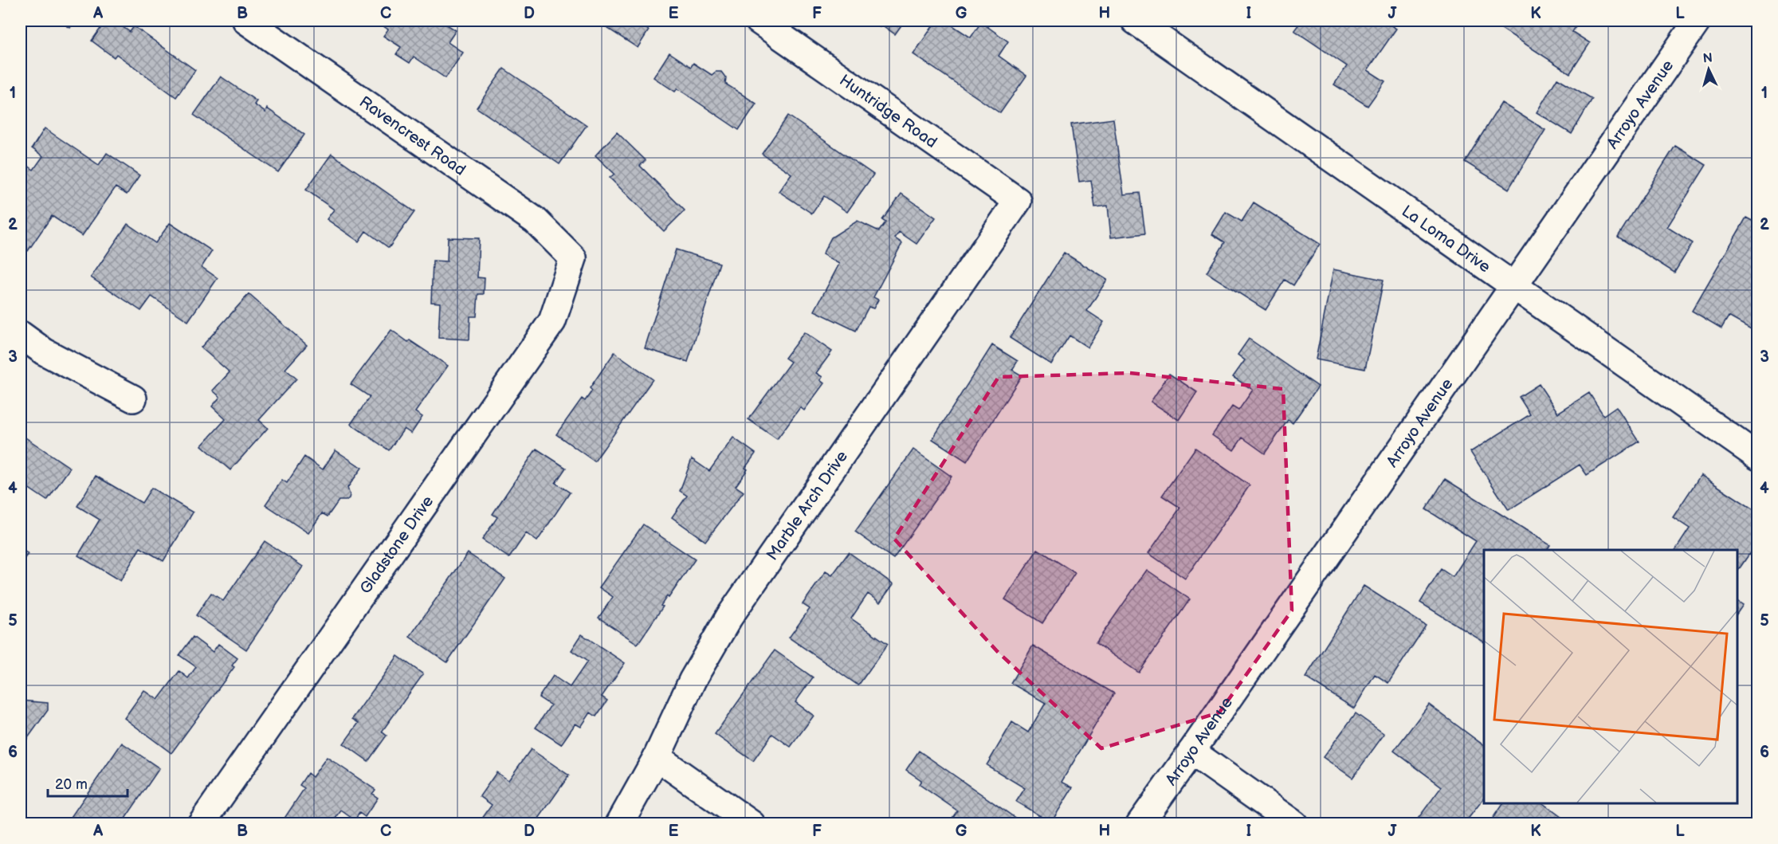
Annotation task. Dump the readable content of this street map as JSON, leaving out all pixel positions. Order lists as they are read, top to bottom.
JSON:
{
  "streets": {
    "street": [
      "Arroyo Avenue",
      "Huntridge Road",
      "Ravencrest Road",
      "La Loma Drive",
      "Marble Arch Drive",
      "Gladstone Drive"
    ]
  },
  "crossings": [
    ["Arroyo Avenue", "La Loma Drive"],
    ["Huntridge Road", "Marble Arch Drive"],
    ["Ravencrest Road", "Gladstone Drive"]
  ],
  "scale_bar": "20 m",
  "north": "top",
  "grid": {
    "columns": [
      "A",
      "B",
      "C",
      "D",
      "E",
      "F",
      "G",
      "H",
      "I",
      "J",
      "K",
      "L"
    ],
    "rows": [
      "1",
      "2",
      "3",
      "4",
      "5",
      "6"
    ]
  }
}
